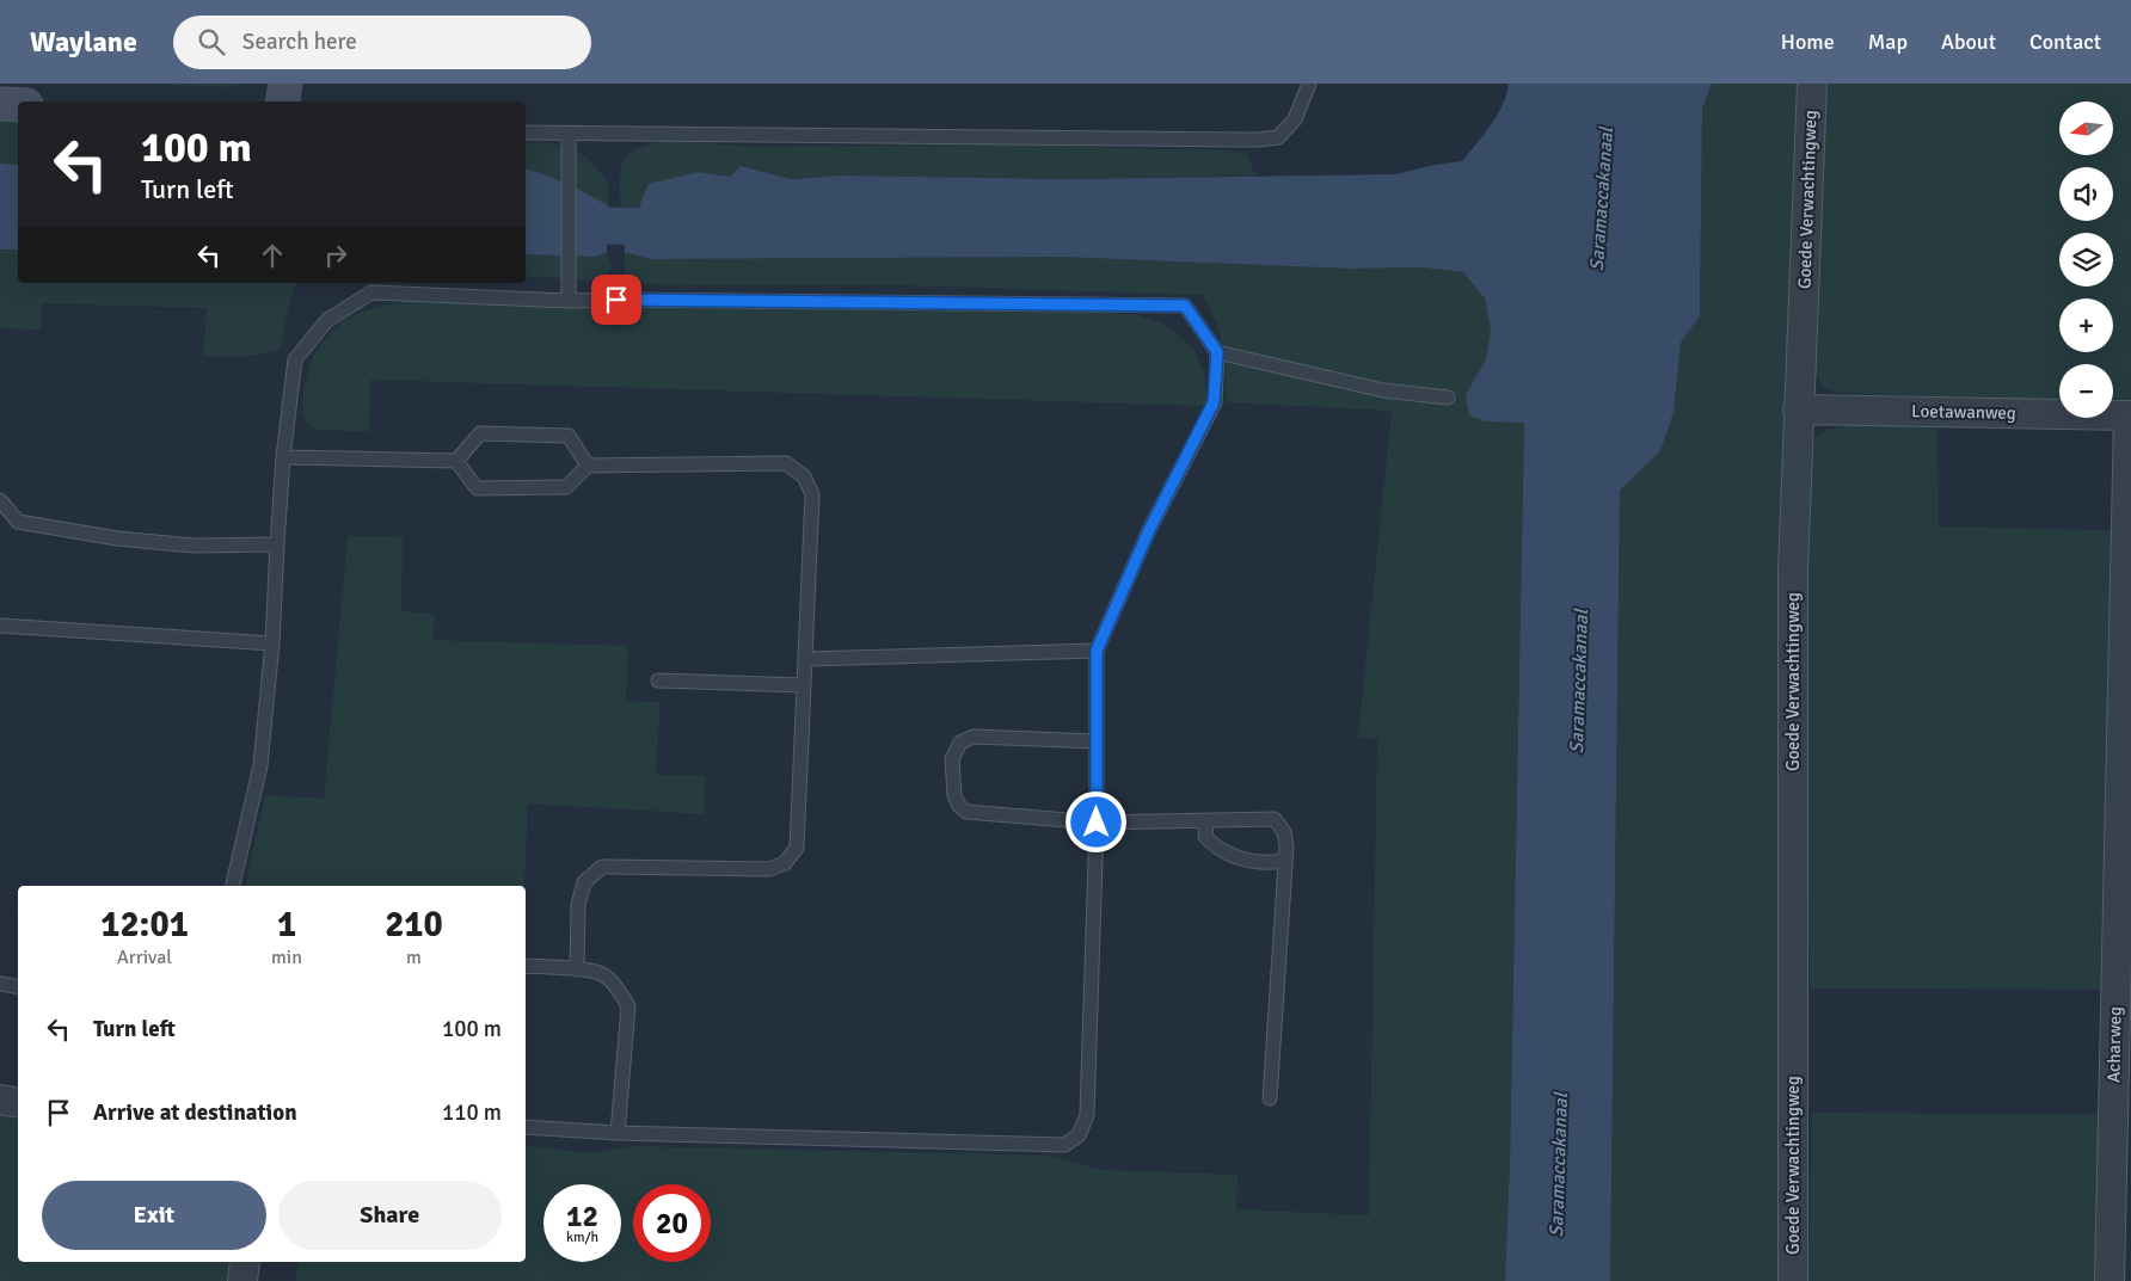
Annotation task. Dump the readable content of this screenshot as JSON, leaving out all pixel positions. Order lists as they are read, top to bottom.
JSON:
{
  "streets": {
    "street": ["Goede Verwachtingweg", "Loetawanweg", "Acharweg"]
  },
  "crossings": [
    ["Goede Verwachtingweg", "Loetawanweg"],
    ["Loetawanweg", "Acharweg"]
  ],
  "water": ["Saramaccakanaal"],
  "north": "left",
  "page": {
    "header": "Waylane",
    "search": "Search here",
    "nav": [
      "Home",
      "Map",
      "About",
      "Contact"
    ],
    "map_buttons": ["+", "−"],
    "turn": ["100 m", "Turn left"],
    "eta": [
      "12:01",
      "Arrival",
      "1",
      "min",
      "210",
      "m"
    ],
    "list": [
      {
        "name": "Turn left",
        "value": "100 m"
      },
      {
        "name": "Arrive at destination",
        "value": "110 m"
      }
    ],
    "buttons": ["Exit", "Share"],
    "speed": "12 km/h",
    "limit": "20"
  }
}
